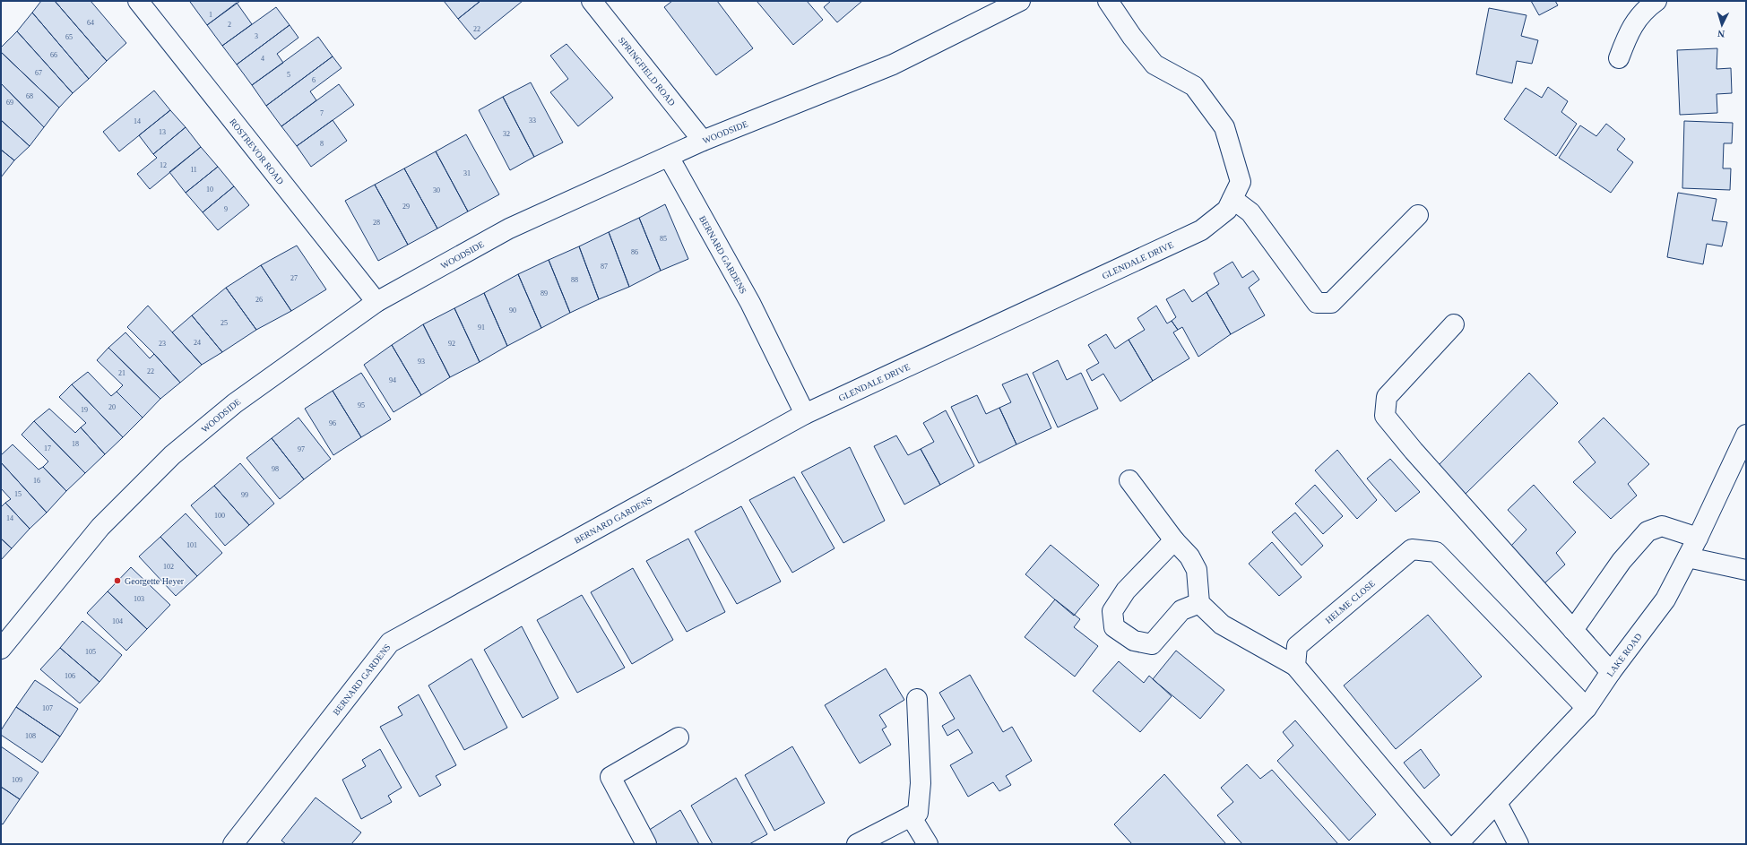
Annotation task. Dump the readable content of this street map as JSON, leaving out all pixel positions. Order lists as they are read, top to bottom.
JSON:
{
  "streets": {
    "street": [
      "SPRINGFIELD ROAD",
      "WOODSIDE",
      "ROSTREVOR ROAD",
      "BERNARD GARDENS",
      "GLENDALE DRIVE",
      "HELME CLOSE",
      "LAKE ROAD"
    ]
  },
  "crossings": [
    ["SPRINGFIELD ROAD", "WOODSIDE"],
    ["WOODSIDE", "ROSTREVOR ROAD"],
    ["WOODSIDE", "BERNARD GARDENS"],
    ["BERNARD GARDENS", "GLENDALE DRIVE"],
    ["HELME CLOSE", "LAKE ROAD"]
  ],
  "places": ["Georgette Heyer"],
  "house_numbers": [
    "1",
    "64",
    "2",
    "22",
    "3",
    "65",
    "66",
    "4",
    "67",
    "5",
    "6",
    "68",
    "69",
    "7",
    "33",
    "14",
    "13",
    "32",
    "8",
    "12",
    "11",
    "31",
    "10",
    "30",
    "29",
    "9",
    "28",
    "85",
    "86",
    "87",
    "27",
    "88",
    "89",
    "26",
    "90",
    "25",
    "91",
    "24",
    "23",
    "92",
    "93",
    "22",
    "21",
    "94",
    "95",
    "20",
    "19",
    "96",
    "18",
    "17",
    "97",
    "98",
    "16",
    "15",
    "99",
    "100",
    "14",
    "101",
    "102",
    "103",
    "104",
    "105",
    "106",
    "107",
    "108",
    "109"
  ],
  "north": "bottom"
}
